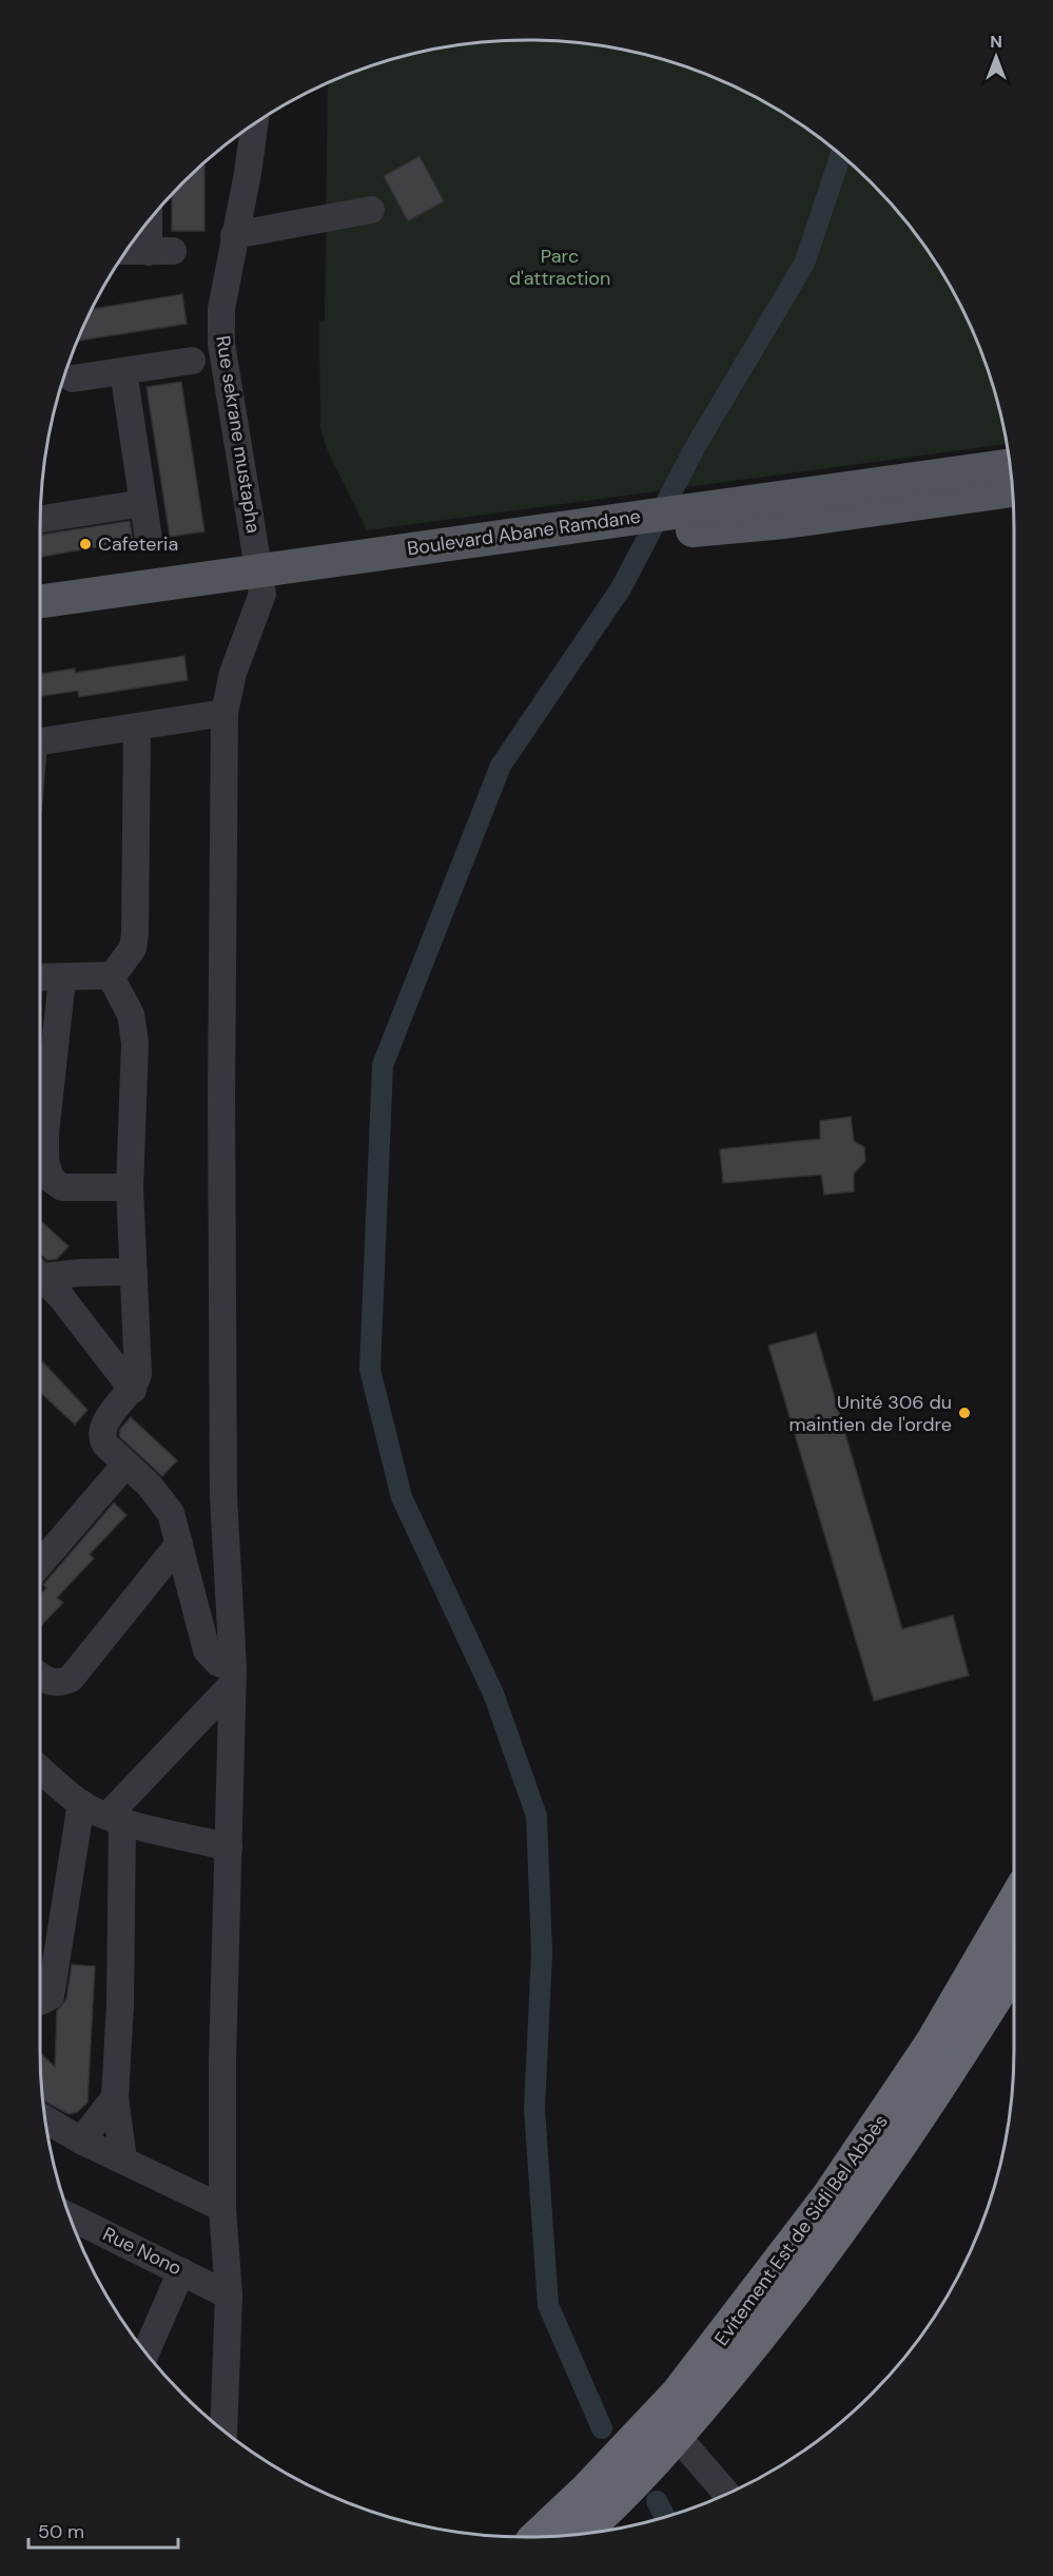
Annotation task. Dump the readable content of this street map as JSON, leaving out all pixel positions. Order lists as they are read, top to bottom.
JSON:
{
  "streets": {
    "highway": ["Evitement Est de Sidi Bel Abbès"],
    "main road": ["Boulevard Abane Ramdane"],
    "street": ["Rue sekrane mustapha", "Rue Nono"]
  },
  "crossings": [
    ["Rue sekrane mustapha", "Boulevard Abane Ramdane"]
  ],
  "parks": ["Parc d'attraction"],
  "places": ["Cafeteria", "Unité 306 du maintien de l'ordre"],
  "scale_bar": "50 m",
  "north": "top"
}
